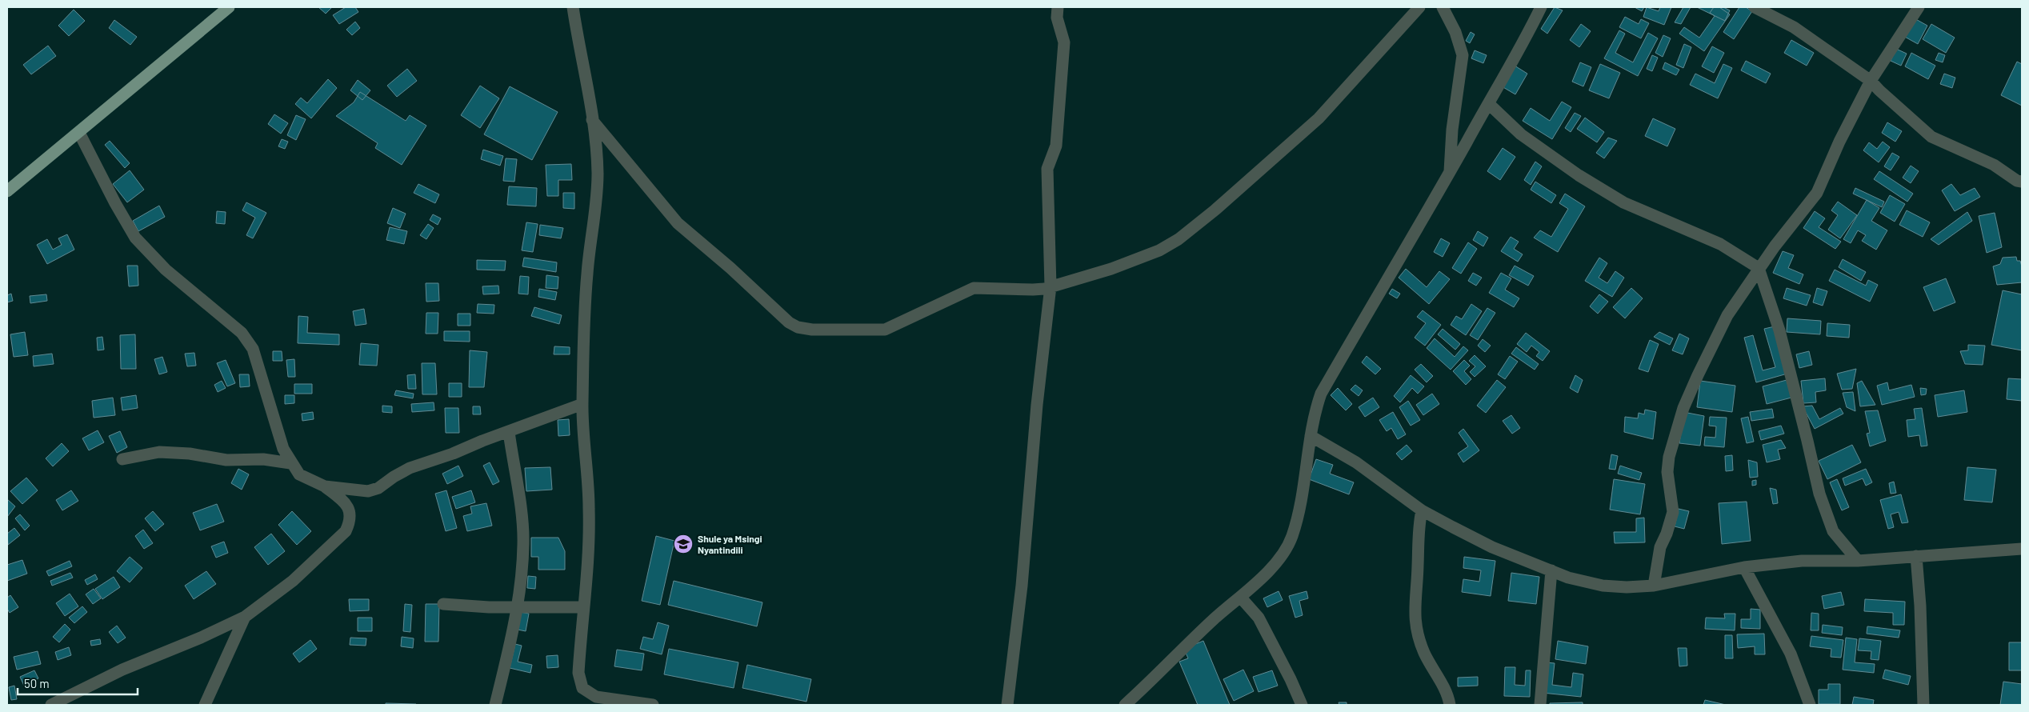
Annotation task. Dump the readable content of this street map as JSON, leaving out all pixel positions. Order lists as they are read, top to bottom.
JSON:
{
  "places": {
    "school or university": ["Shule ya Msingi Nyantindili"]
  },
  "scale_bar": "50 m"
}
